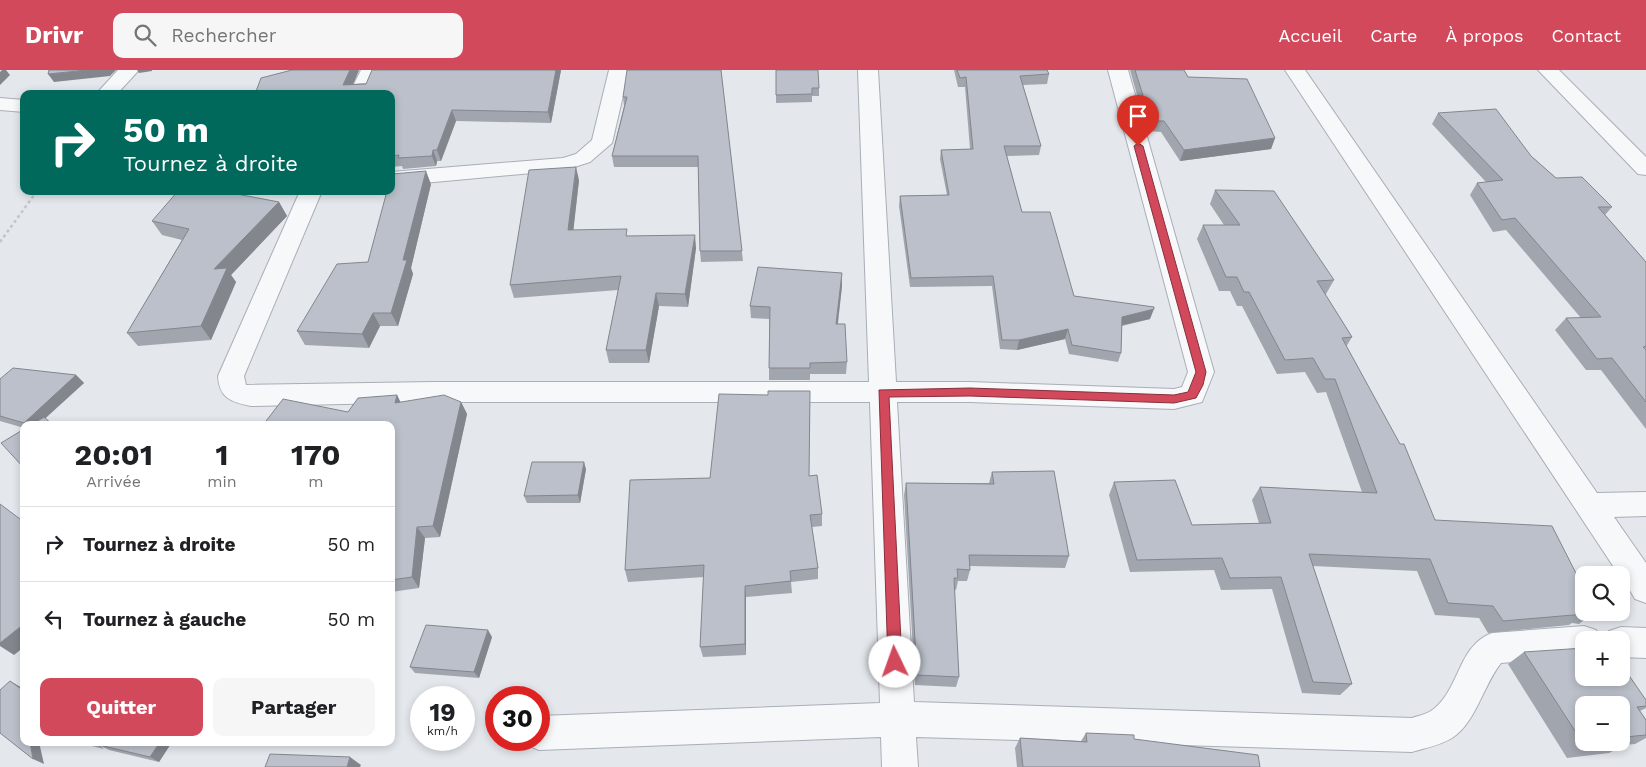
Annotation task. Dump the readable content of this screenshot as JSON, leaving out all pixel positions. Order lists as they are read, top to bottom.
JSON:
{
  "page": {
    "header": "Drivr",
    "search": "Rechercher",
    "nav": [
      "Accueil",
      "Carte",
      "À propos",
      "Contact"
    ],
    "turn": ["50 m", "Tournez à droite"],
    "eta": [
      "20:01",
      "Arrivée",
      "1",
      "min",
      "170",
      "m"
    ],
    "list": [
      {
        "name": "Tournez à droite",
        "value": "50 m"
      },
      {
        "name": "Tournez à gauche",
        "value": "50 m"
      }
    ],
    "map_buttons": ["+", "−"],
    "buttons": ["Quitter", "Partager"],
    "speed": "19 km/h",
    "limit": "30"
  }
}
